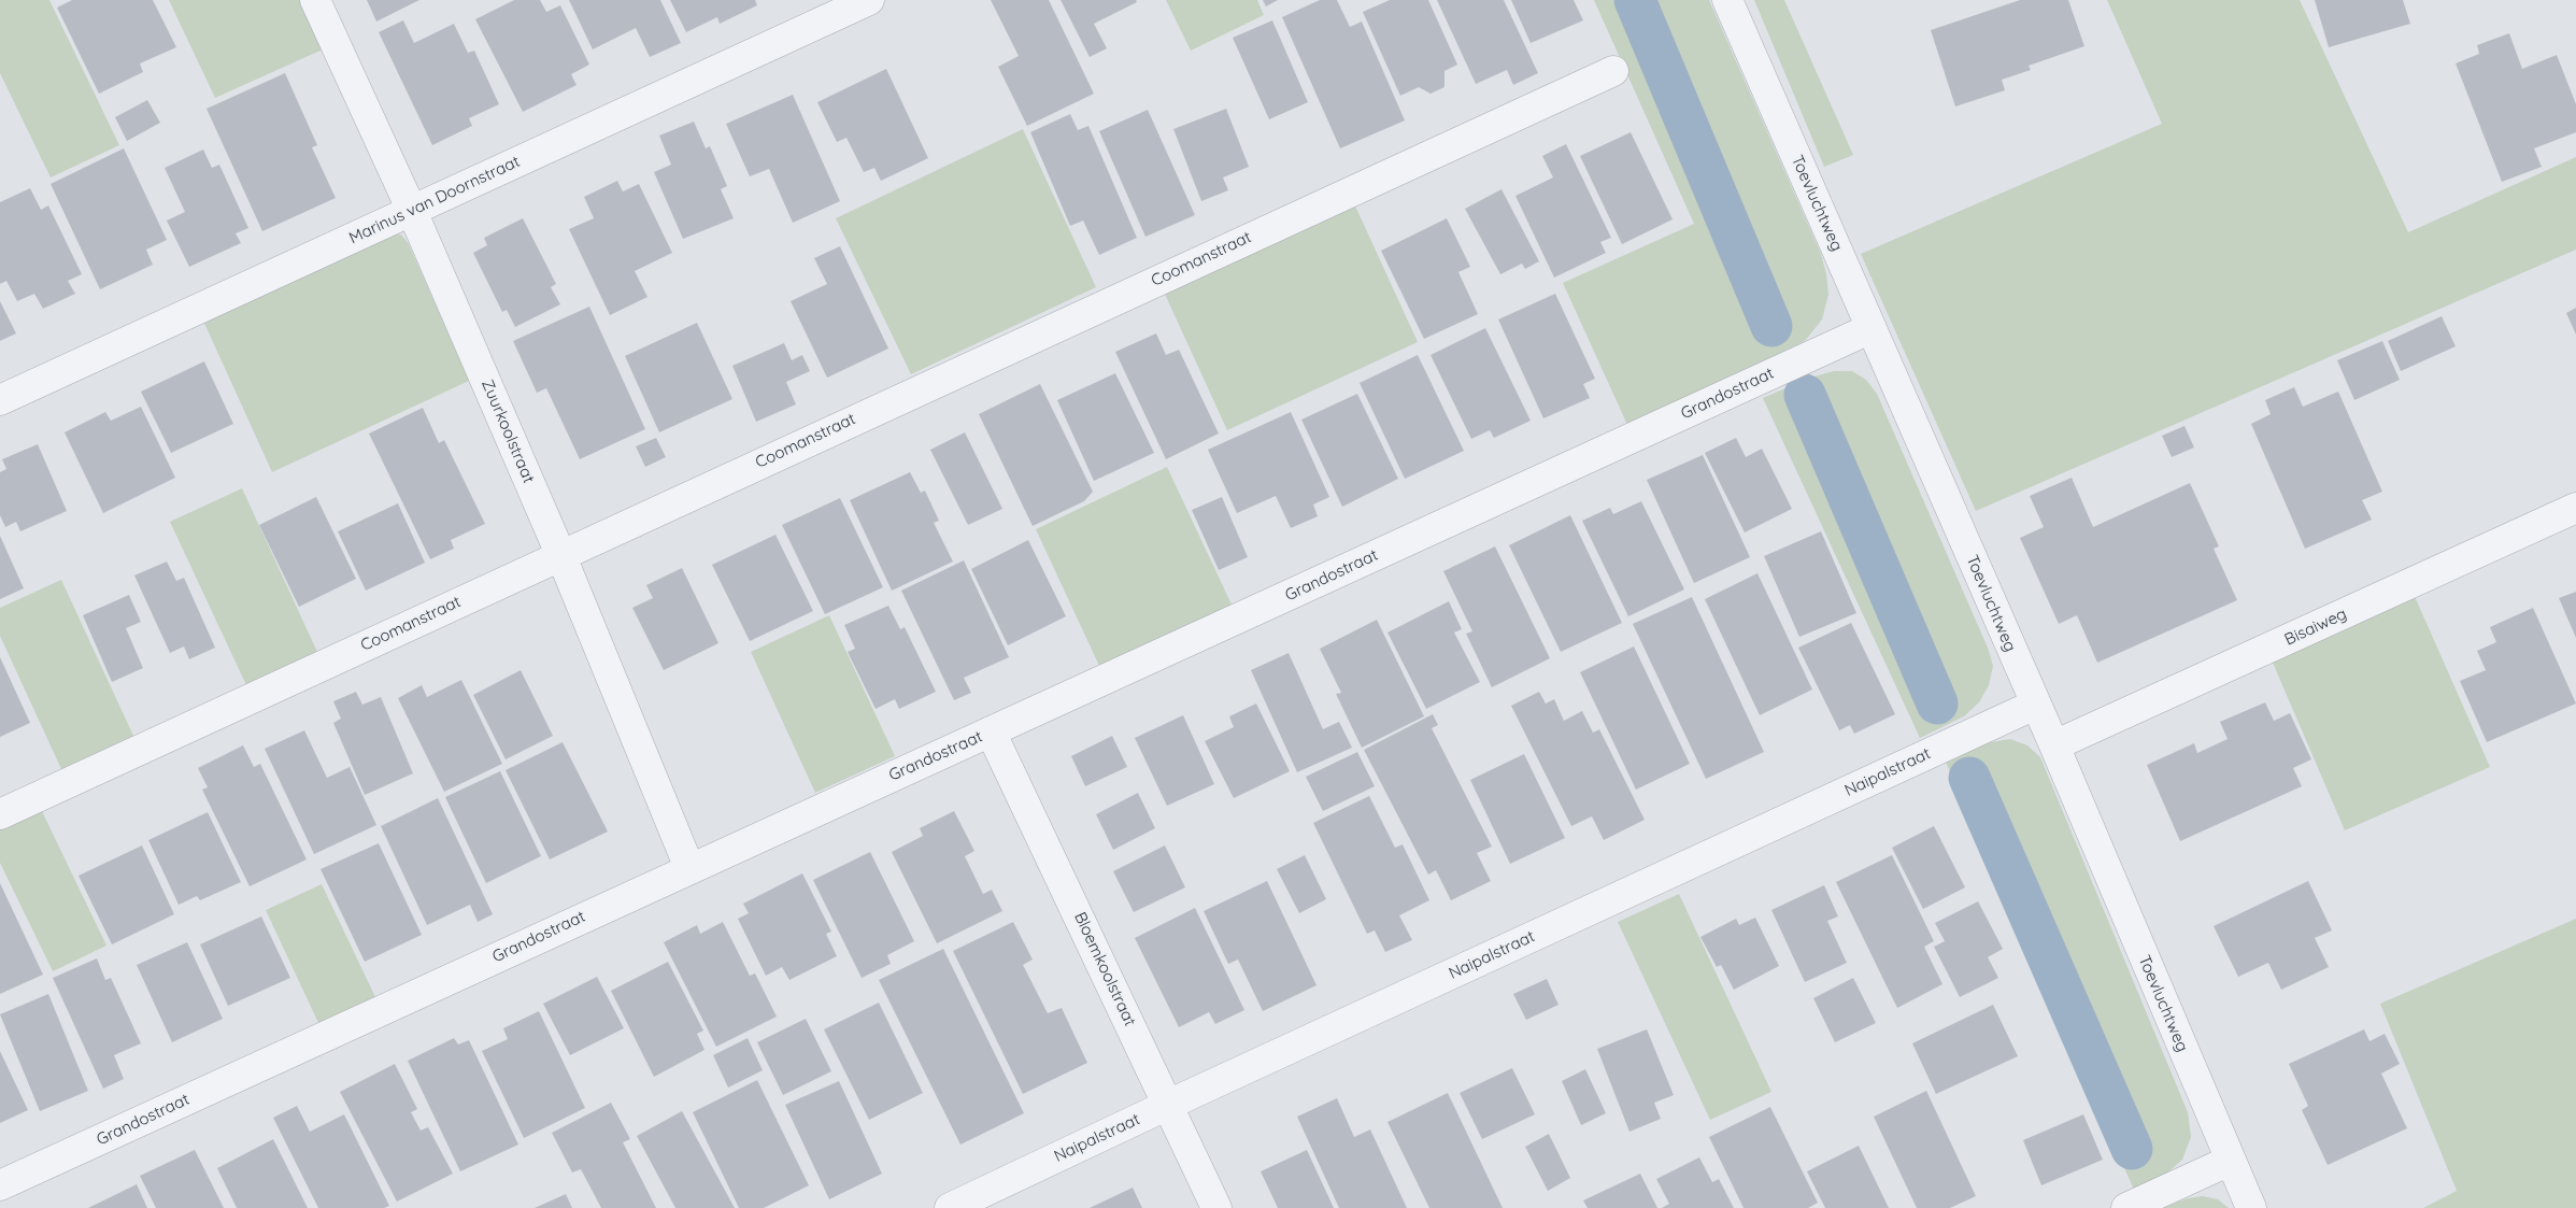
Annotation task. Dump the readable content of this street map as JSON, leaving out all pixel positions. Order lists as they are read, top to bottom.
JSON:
{
  "streets": {
    "street": [
      "Marinus van Doornstraat",
      "Toevluchtweg",
      "Coomanstraat",
      "Grandostraat",
      "Zuurkoolstraat",
      "Bisaiweg",
      "Naipalstraat",
      "Bloemkoolstraat"
    ]
  },
  "crossings": [
    ["Marinus van Doornstraat", "Zuurkoolstraat"],
    ["Toevluchtweg", "Grandostraat"],
    ["Toevluchtweg", "Bisaiweg"],
    ["Toevluchtweg", "Naipalstraat"],
    ["Coomanstraat", "Zuurkoolstraat"],
    ["Grandostraat", "Zuurkoolstraat"],
    ["Grandostraat", "Bloemkoolstraat"],
    ["Naipalstraat", "Bloemkoolstraat"]
  ]
}
